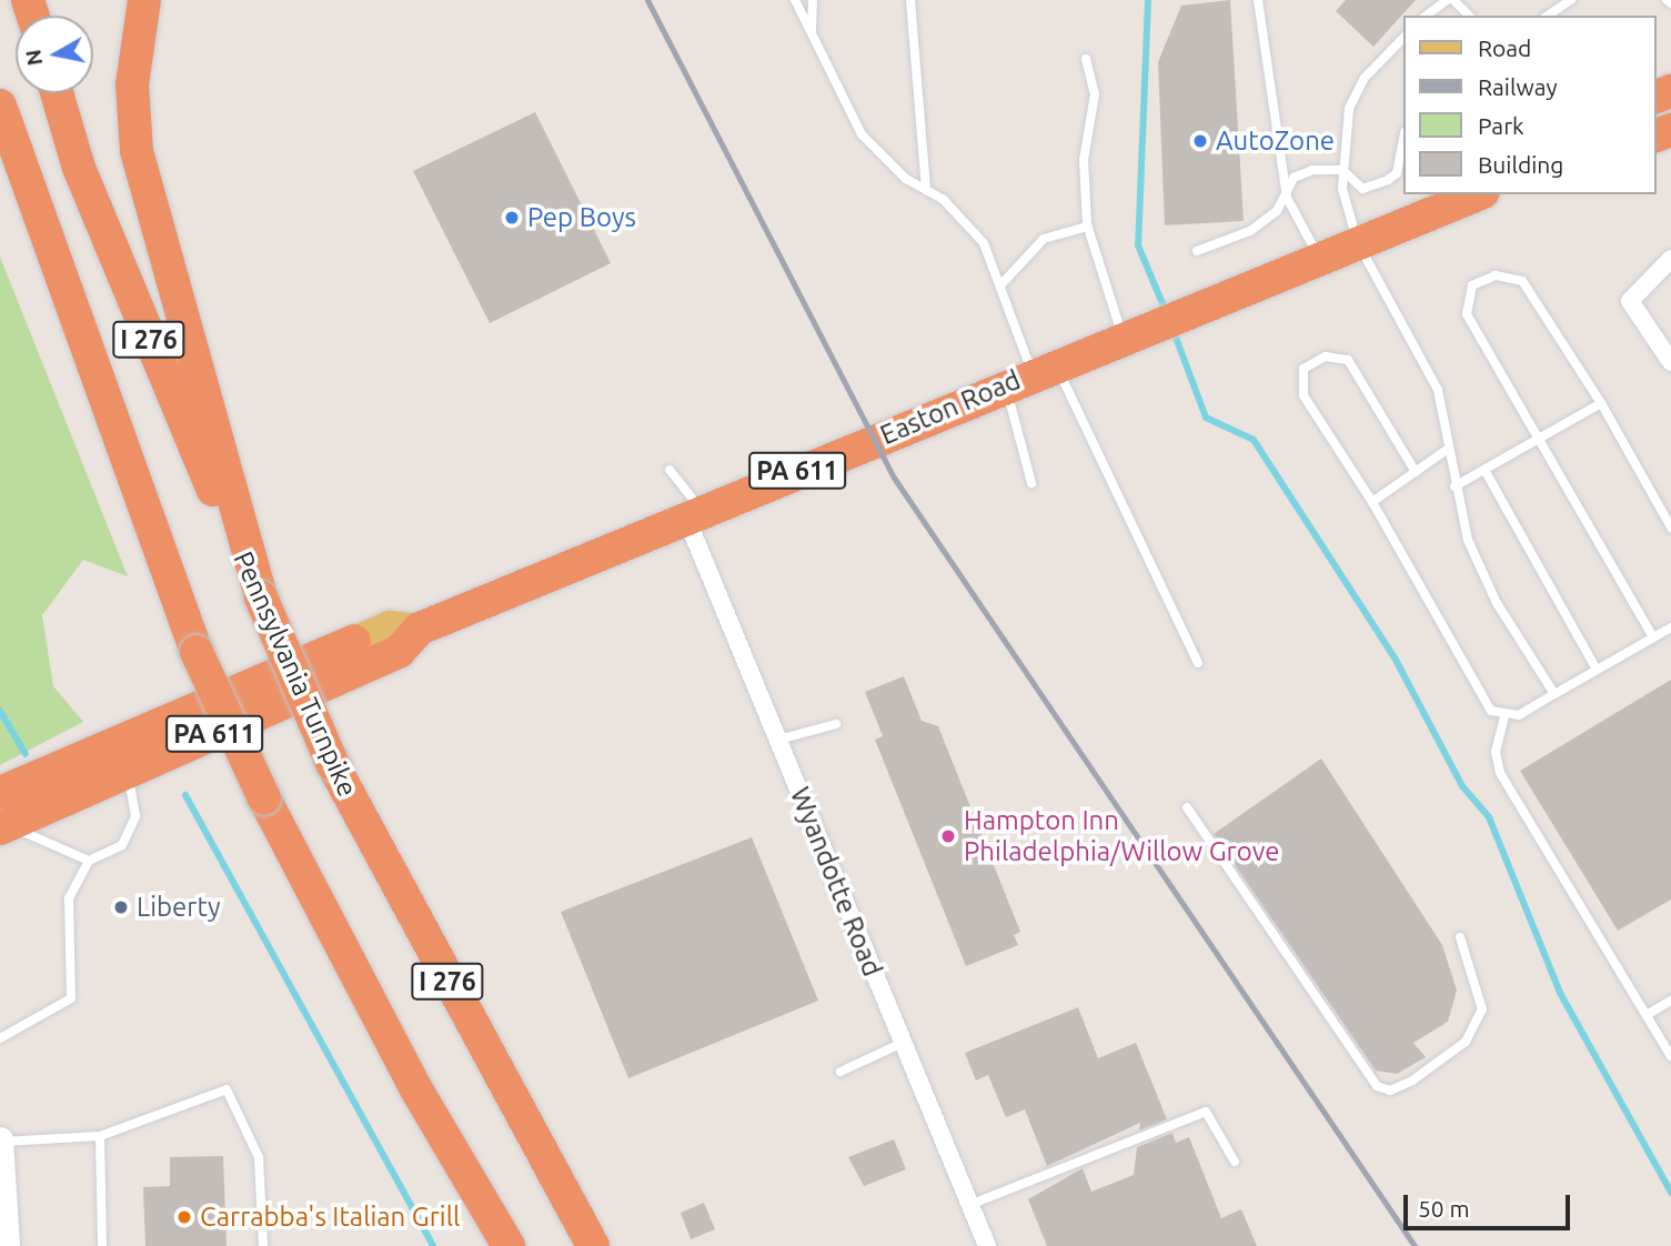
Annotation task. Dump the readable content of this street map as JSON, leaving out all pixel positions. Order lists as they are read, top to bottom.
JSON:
{
  "streets": {
    "highway": [
      "I 276",
      "Easton Road",
      "PA 611",
      "Pennsylvania Turnpike"
    ],
    "street": ["Wyandotte Road"]
  },
  "crossings": [
    ["Easton Road", "Wyandotte Road"]
  ],
  "places": [
    "AutoZone",
    "Pep Boys",
    "Hampton Inn Philadelphia/Willow Grove",
    "Liberty",
    "Carrabba's Italian Grill"
  ],
  "legend": [
    "Road",
    "Railway",
    "Park",
    "Building"
  ],
  "scale_bar": "50 m",
  "north": "left"
}
